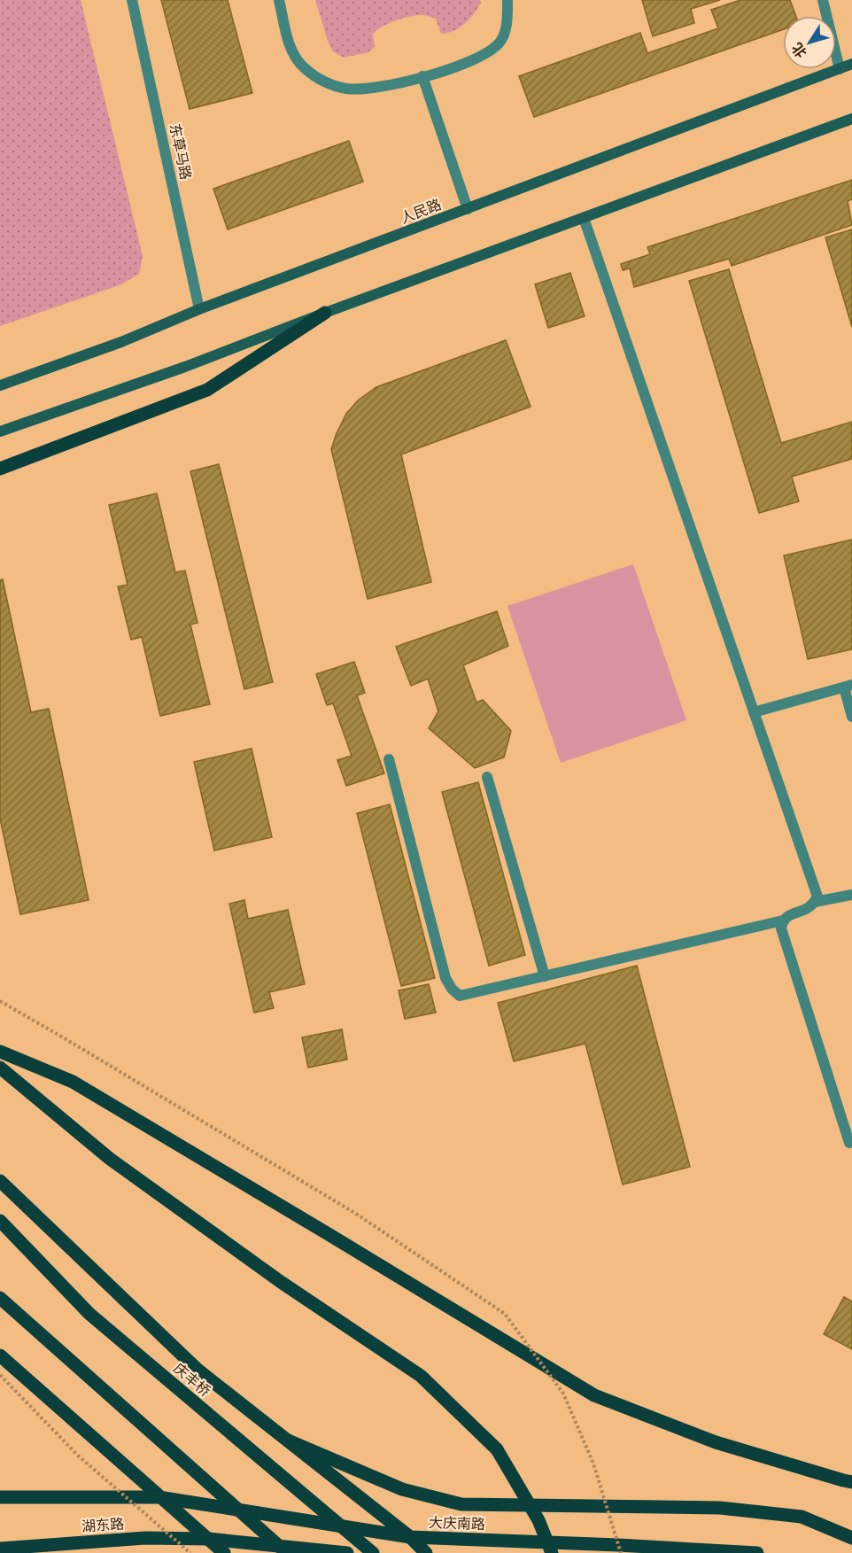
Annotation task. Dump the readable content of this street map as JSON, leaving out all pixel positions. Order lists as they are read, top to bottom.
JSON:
{
  "streets": {
    "main road": [
      "人民路",
      "庆丰桥",
      "大庆南路",
      "湖东路"
    ],
    "street": ["东草马路"]
  },
  "crossings": [
    ["东草马路", "人民路"],
    ["大庆南路", "湖东路"]
  ],
  "north": "bottom left"
}
